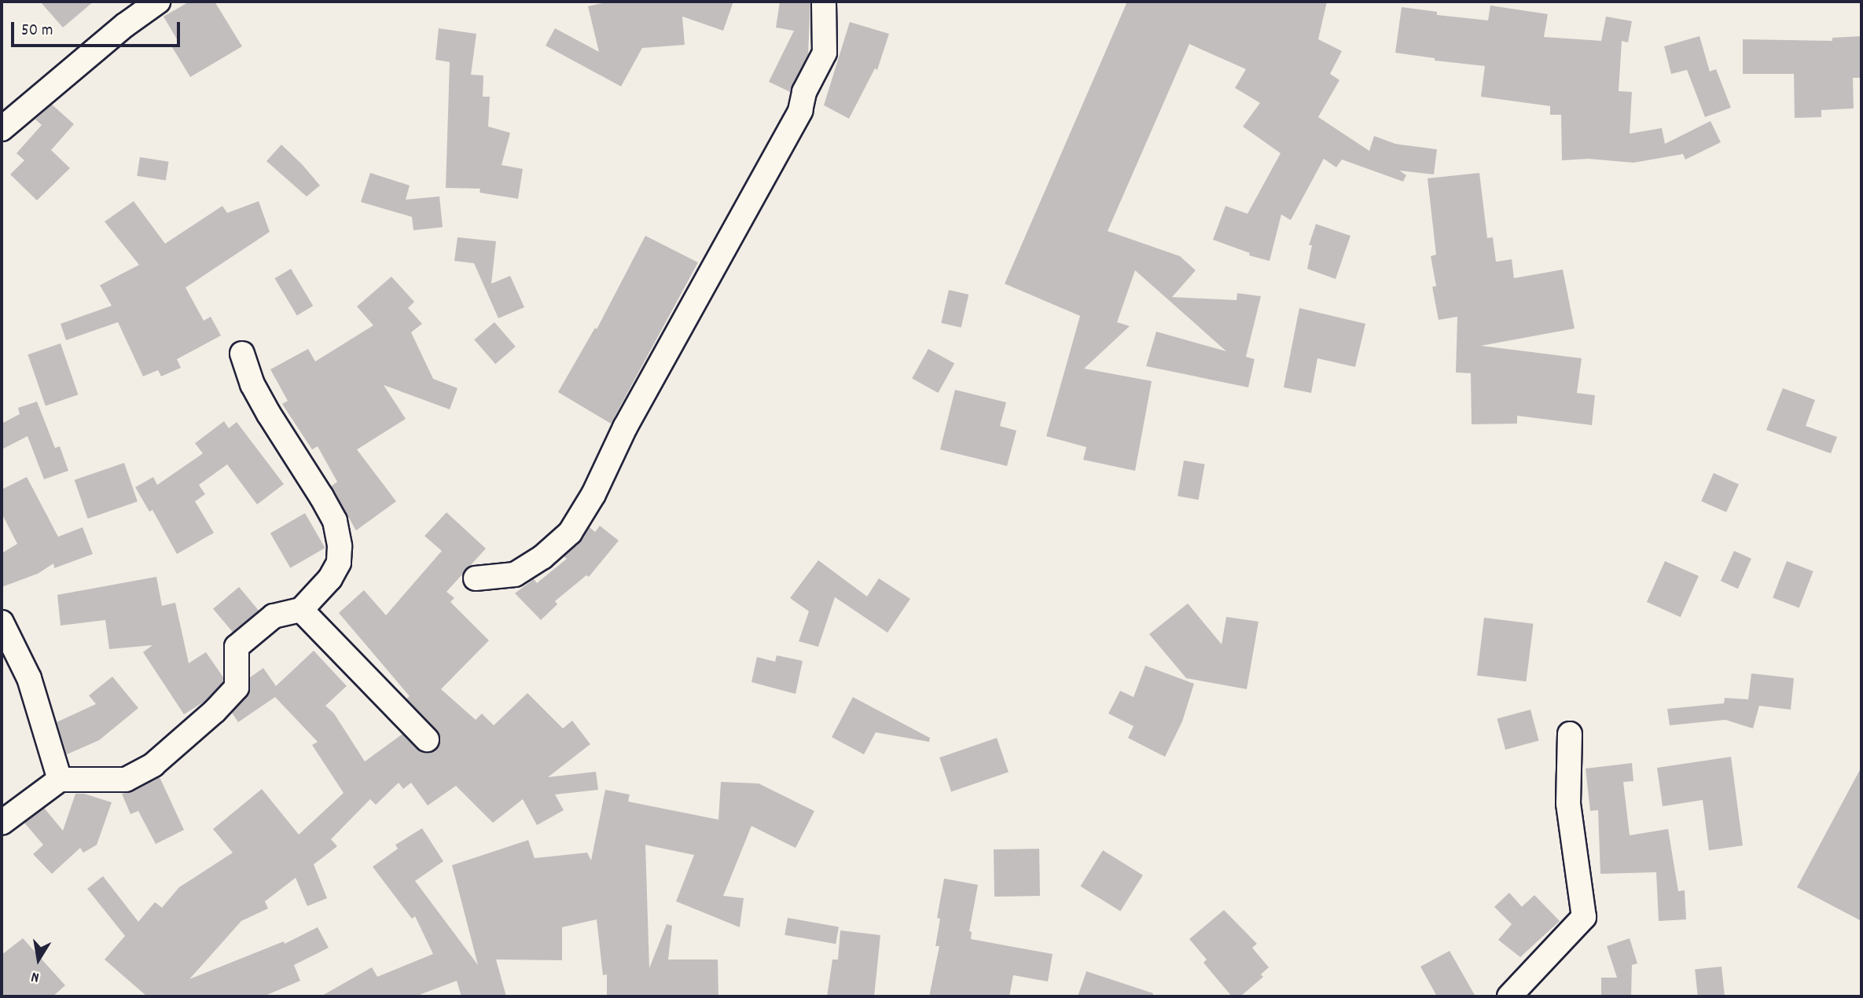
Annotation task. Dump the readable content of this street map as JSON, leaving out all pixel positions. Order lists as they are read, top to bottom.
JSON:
{
  "scale_bar": "50 m",
  "north": "bottom"
}
